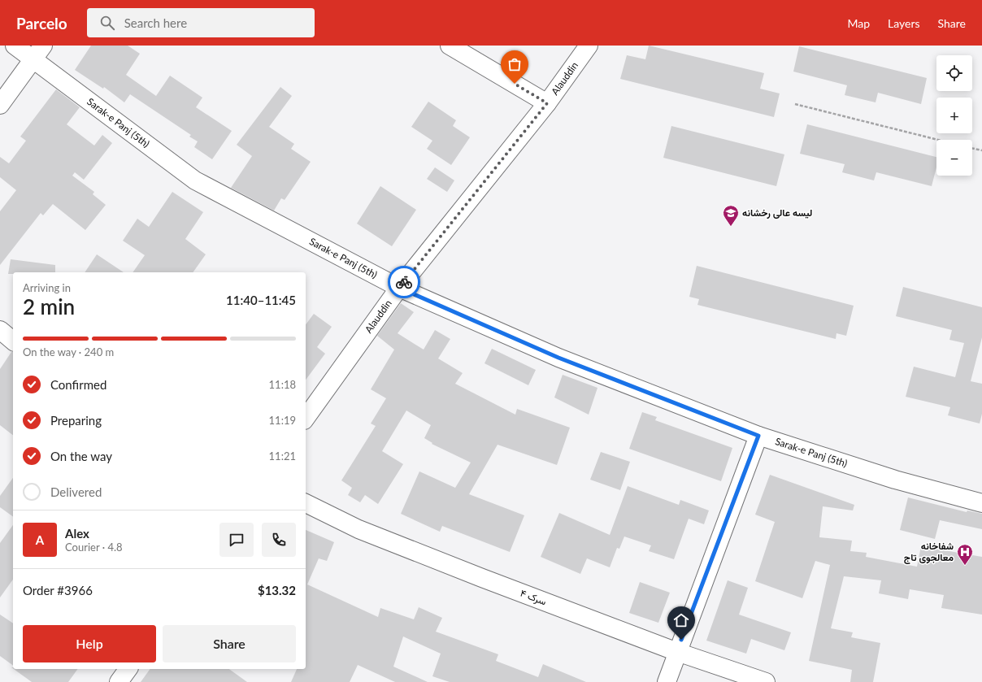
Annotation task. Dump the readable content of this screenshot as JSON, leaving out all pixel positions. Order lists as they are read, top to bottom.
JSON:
{
  "streets": {
    "street": ["Alauddin", "Sarak-e Panj (5th)", "سرک ۴"]
  },
  "crossings": [
    ["Alauddin", "Sarak-e Panj (5th)"]
  ],
  "places": {
    "school or university": ["لیسه عالی رخشانه"],
    "hospital": ["شفاخانه معالجوی تاج"]
  },
  "page": {
    "header": "Parcelo",
    "search": "Search here",
    "nav": ["Map", "Layers", "Share"],
    "map_buttons": ["+", "−"],
    "heading": ["2 min", "Arriving in", "11:40–11:45"],
    "panel": [
      "Alex",
      "Courier · 4.8",
      "Order #3966",
      "$13.32"
    ],
    "bar": "On the way · 240 m",
    "list": [
      ["Confirmed", "11:18"],
      ["Preparing", "11:19"],
      ["On the way", "11:21"],
      "Delivered"
    ],
    "round": "A",
    "buttons": ["Help", "Share"]
  }
}
